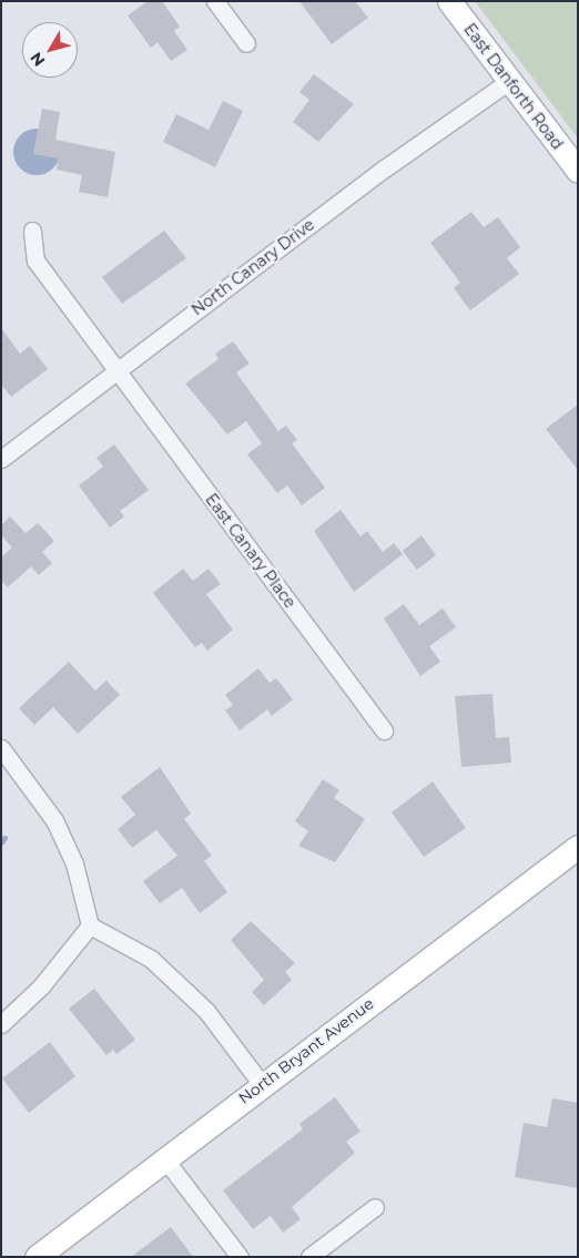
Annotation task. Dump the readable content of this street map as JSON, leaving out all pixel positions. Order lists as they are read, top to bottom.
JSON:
{
  "streets": {
    "street": [
      "East Danforth Road",
      "North Canary Drive",
      "East Canary Place",
      "North Bryant Avenue"
    ]
  },
  "crossings": [
    ["East Danforth Road", "North Canary Drive"],
    ["North Canary Drive", "East Canary Place"]
  ],
  "north": "bottom left"
}
